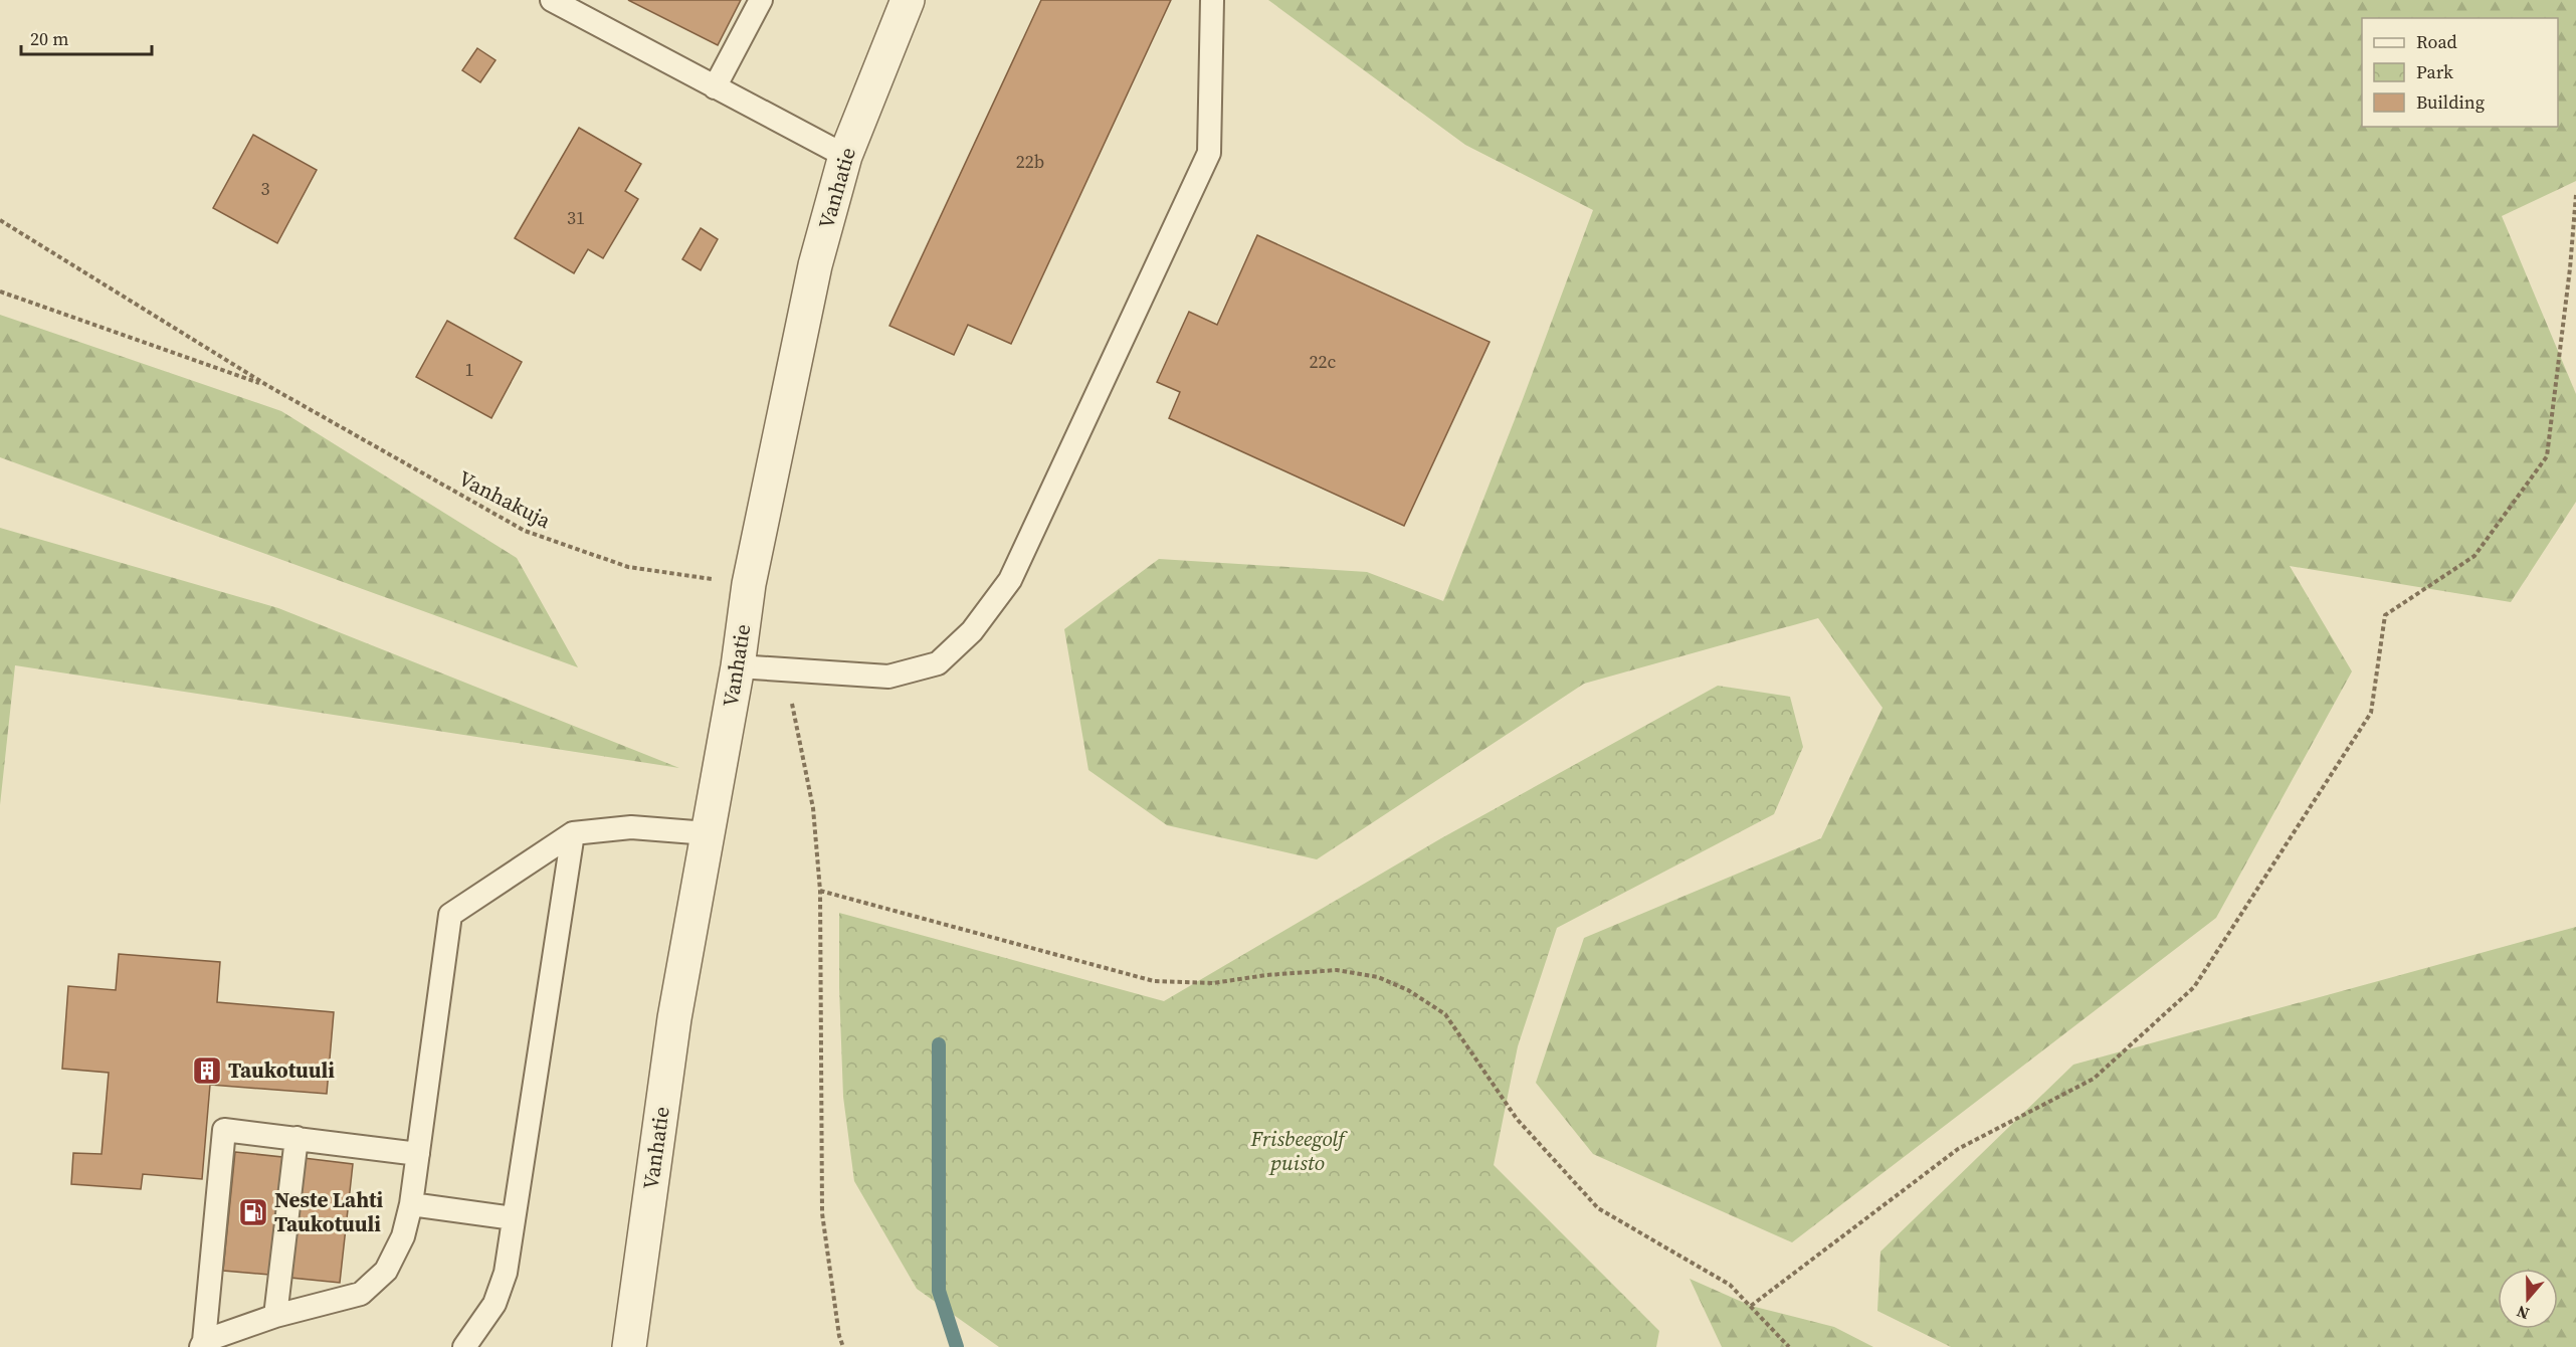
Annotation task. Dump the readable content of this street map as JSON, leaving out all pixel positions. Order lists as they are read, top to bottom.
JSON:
{
  "streets": {
    "street": ["Vanhatie"],
    "path": ["Vanhakuja"]
  },
  "crossings": [
    ["Vanhatie", "Vanhakuja"]
  ],
  "parks": ["Frisbeegolf puisto"],
  "places": {
    "building": ["Taukotuuli"],
    "fuel station": ["Neste Lahti Taukotuuli"]
  },
  "house_numbers": [
    "22b",
    "3",
    "31",
    "22c",
    "1"
  ],
  "legend": ["Road", "Park", "Building"],
  "scale_bar": "20 m",
  "north": "bottom"
}
